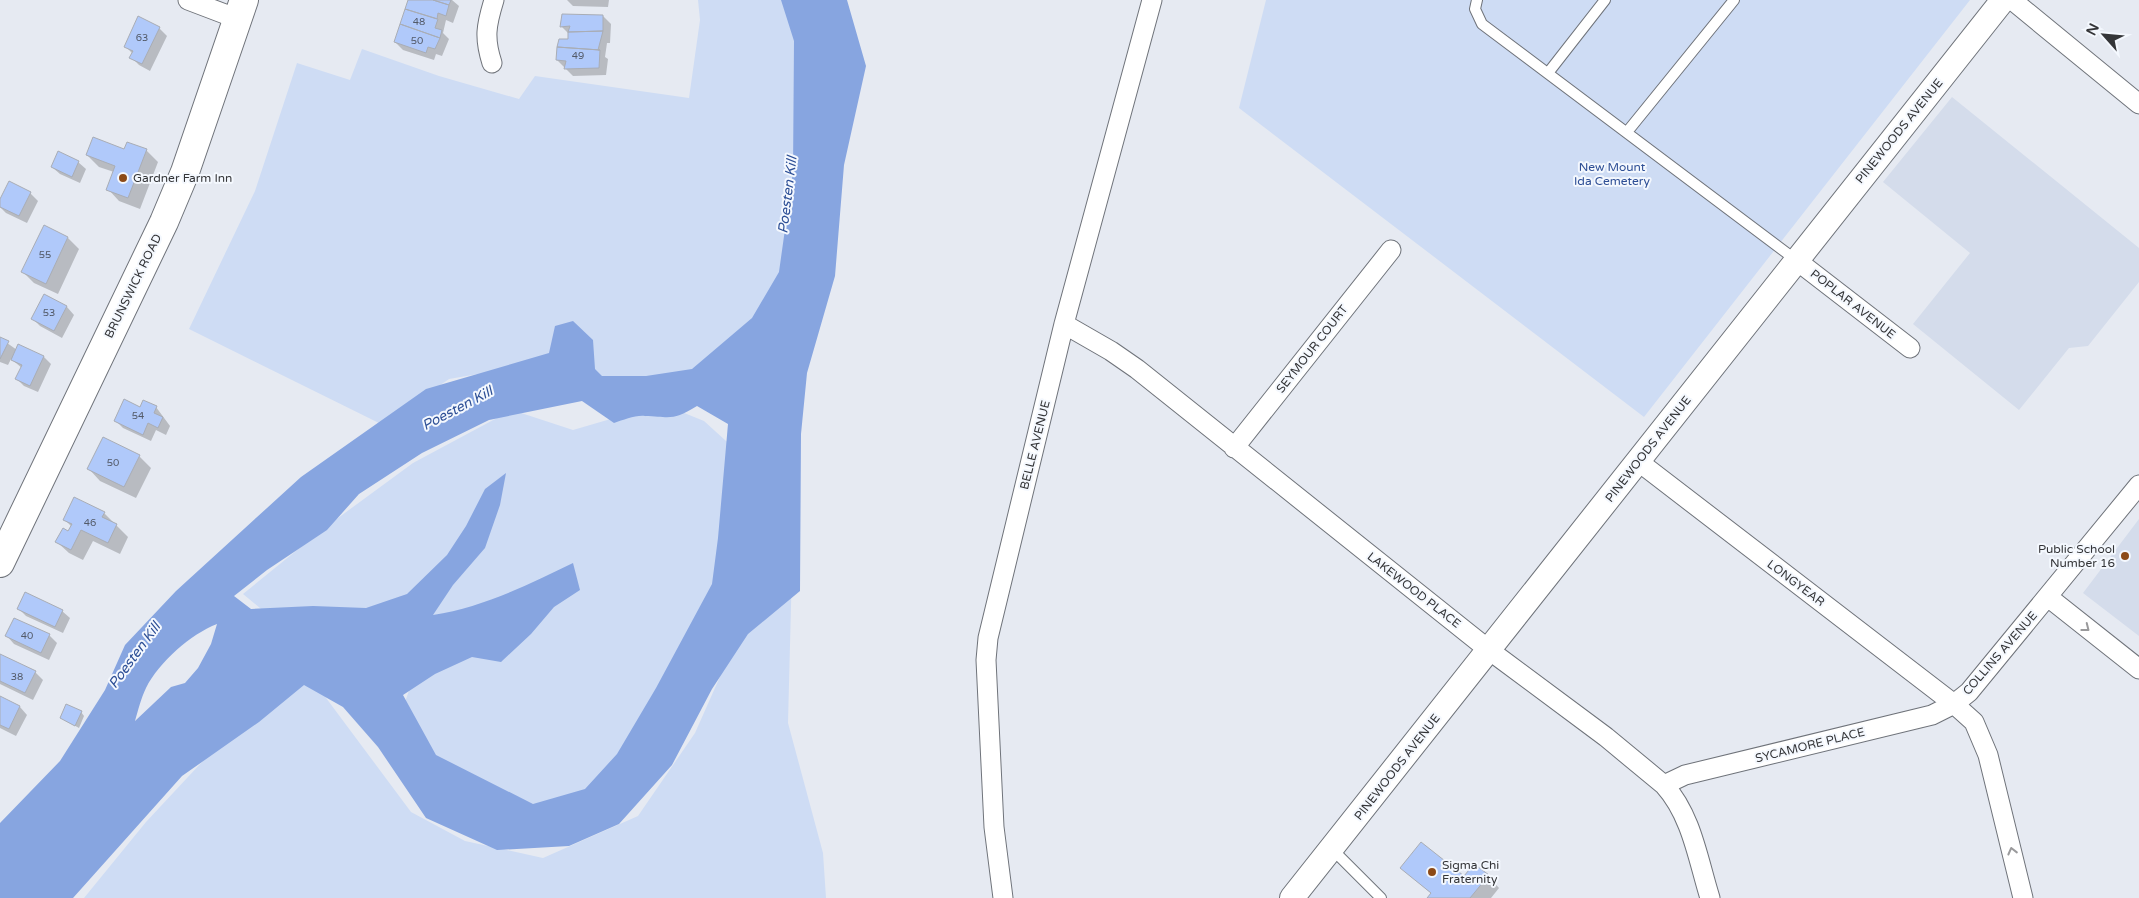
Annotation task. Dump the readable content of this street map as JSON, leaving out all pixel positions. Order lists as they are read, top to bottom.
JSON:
{
  "streets": {
    "main road": ["BRUNSWICK ROAD"],
    "street": [
      "PINEWOODS AVENUE",
      "POPLAR AVENUE",
      "SEYMOUR COURT",
      "BELLE AVENUE",
      "LONGYEAR",
      "LAKEWOOD PLACE",
      "COLLINS AVENUE",
      "SYCAMORE PLACE"
    ]
  },
  "crossings": [
    ["PINEWOODS AVENUE", "POPLAR AVENUE"],
    ["PINEWOODS AVENUE", "LONGYEAR"],
    ["PINEWOODS AVENUE", "LAKEWOOD PLACE"],
    ["SEYMOUR COURT", "LAKEWOOD PLACE"],
    ["BELLE AVENUE", "LAKEWOOD PLACE"],
    ["LONGYEAR", "COLLINS AVENUE"],
    ["LONGYEAR", "SYCAMORE PLACE"],
    ["LAKEWOOD PLACE", "SYCAMORE PLACE"],
    ["COLLINS AVENUE", "SYCAMORE PLACE"]
  ],
  "one_way": ["COLLINS AVENUE"],
  "water": ["Poesten Kill"],
  "parks": ["New Mount Ida Cemetery"],
  "places": ["Gardner Farm Inn", "Public School Number 16", "Sigma Chi Fraternity"],
  "house_numbers": [
    "48",
    "63",
    "50",
    "49",
    "55",
    "53",
    "54",
    "50",
    "46",
    "40",
    "38"
  ],
  "north": "top left"
}
